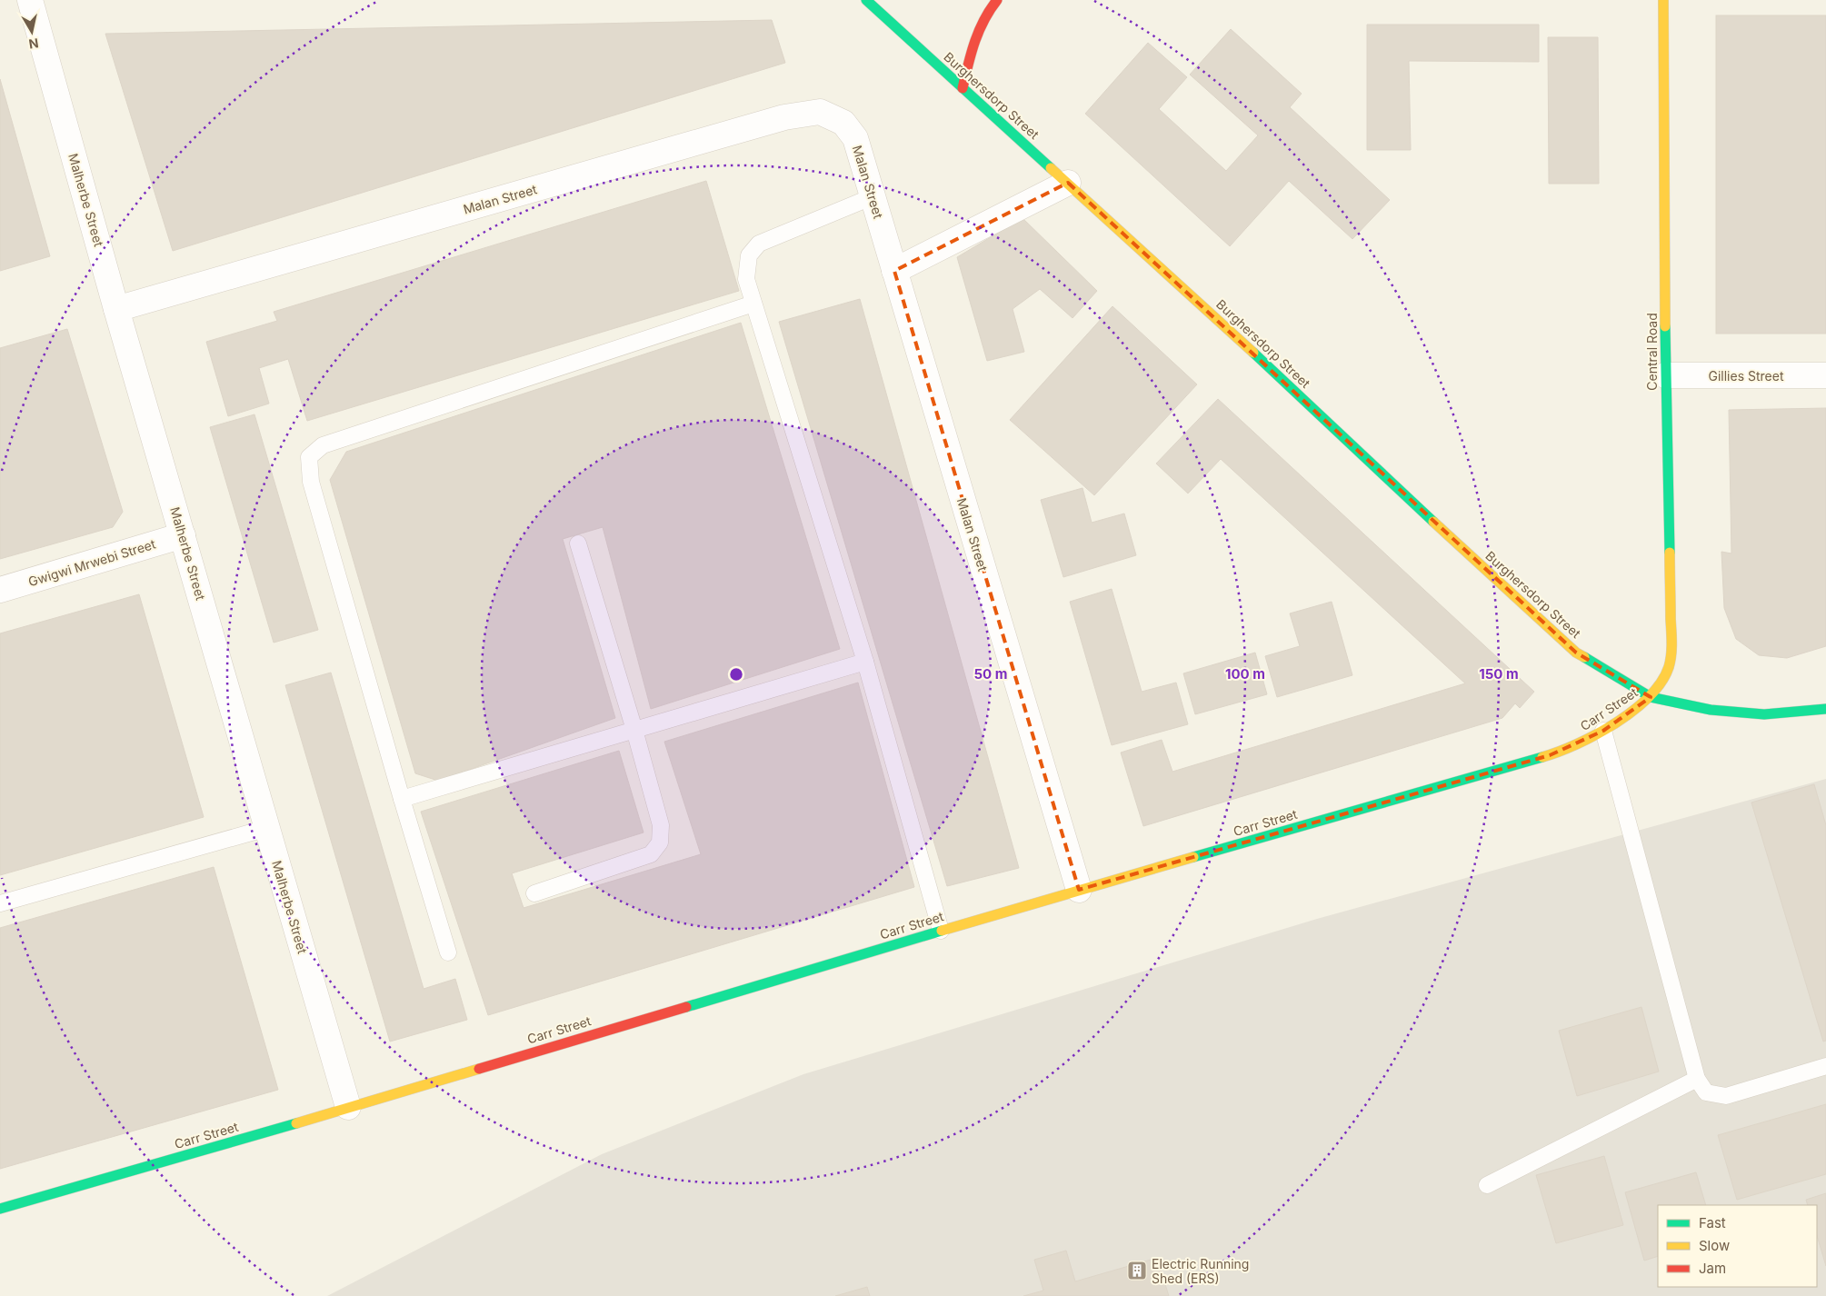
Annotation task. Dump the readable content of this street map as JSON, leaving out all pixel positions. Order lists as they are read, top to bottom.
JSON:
{
  "streets": {
    "street": [
      "Burghersdorp Street",
      "Malan Street",
      "Malherbe Street",
      "Central Road",
      "Gillies Street",
      "Gwigwi Mrwebi Street",
      "Carr Street"
    ]
  },
  "crossings": [
    ["Burghersdorp Street", "Central Road"],
    ["Burghersdorp Street", "Carr Street"],
    ["Malan Street", "Malherbe Street"],
    ["Malan Street", "Carr Street"],
    ["Malherbe Street", "Gwigwi Mrwebi Street"],
    ["Malherbe Street", "Carr Street"],
    ["Central Road", "Gillies Street"],
    ["Central Road", "Carr Street"]
  ],
  "places": {
    "building": ["Electric Running Shed (ERS)"]
  },
  "legend": ["Fast", "Slow", "Jam"],
  "north": "bottom",
  "rings": ["50 m", "100 m", "150 m"]
}
